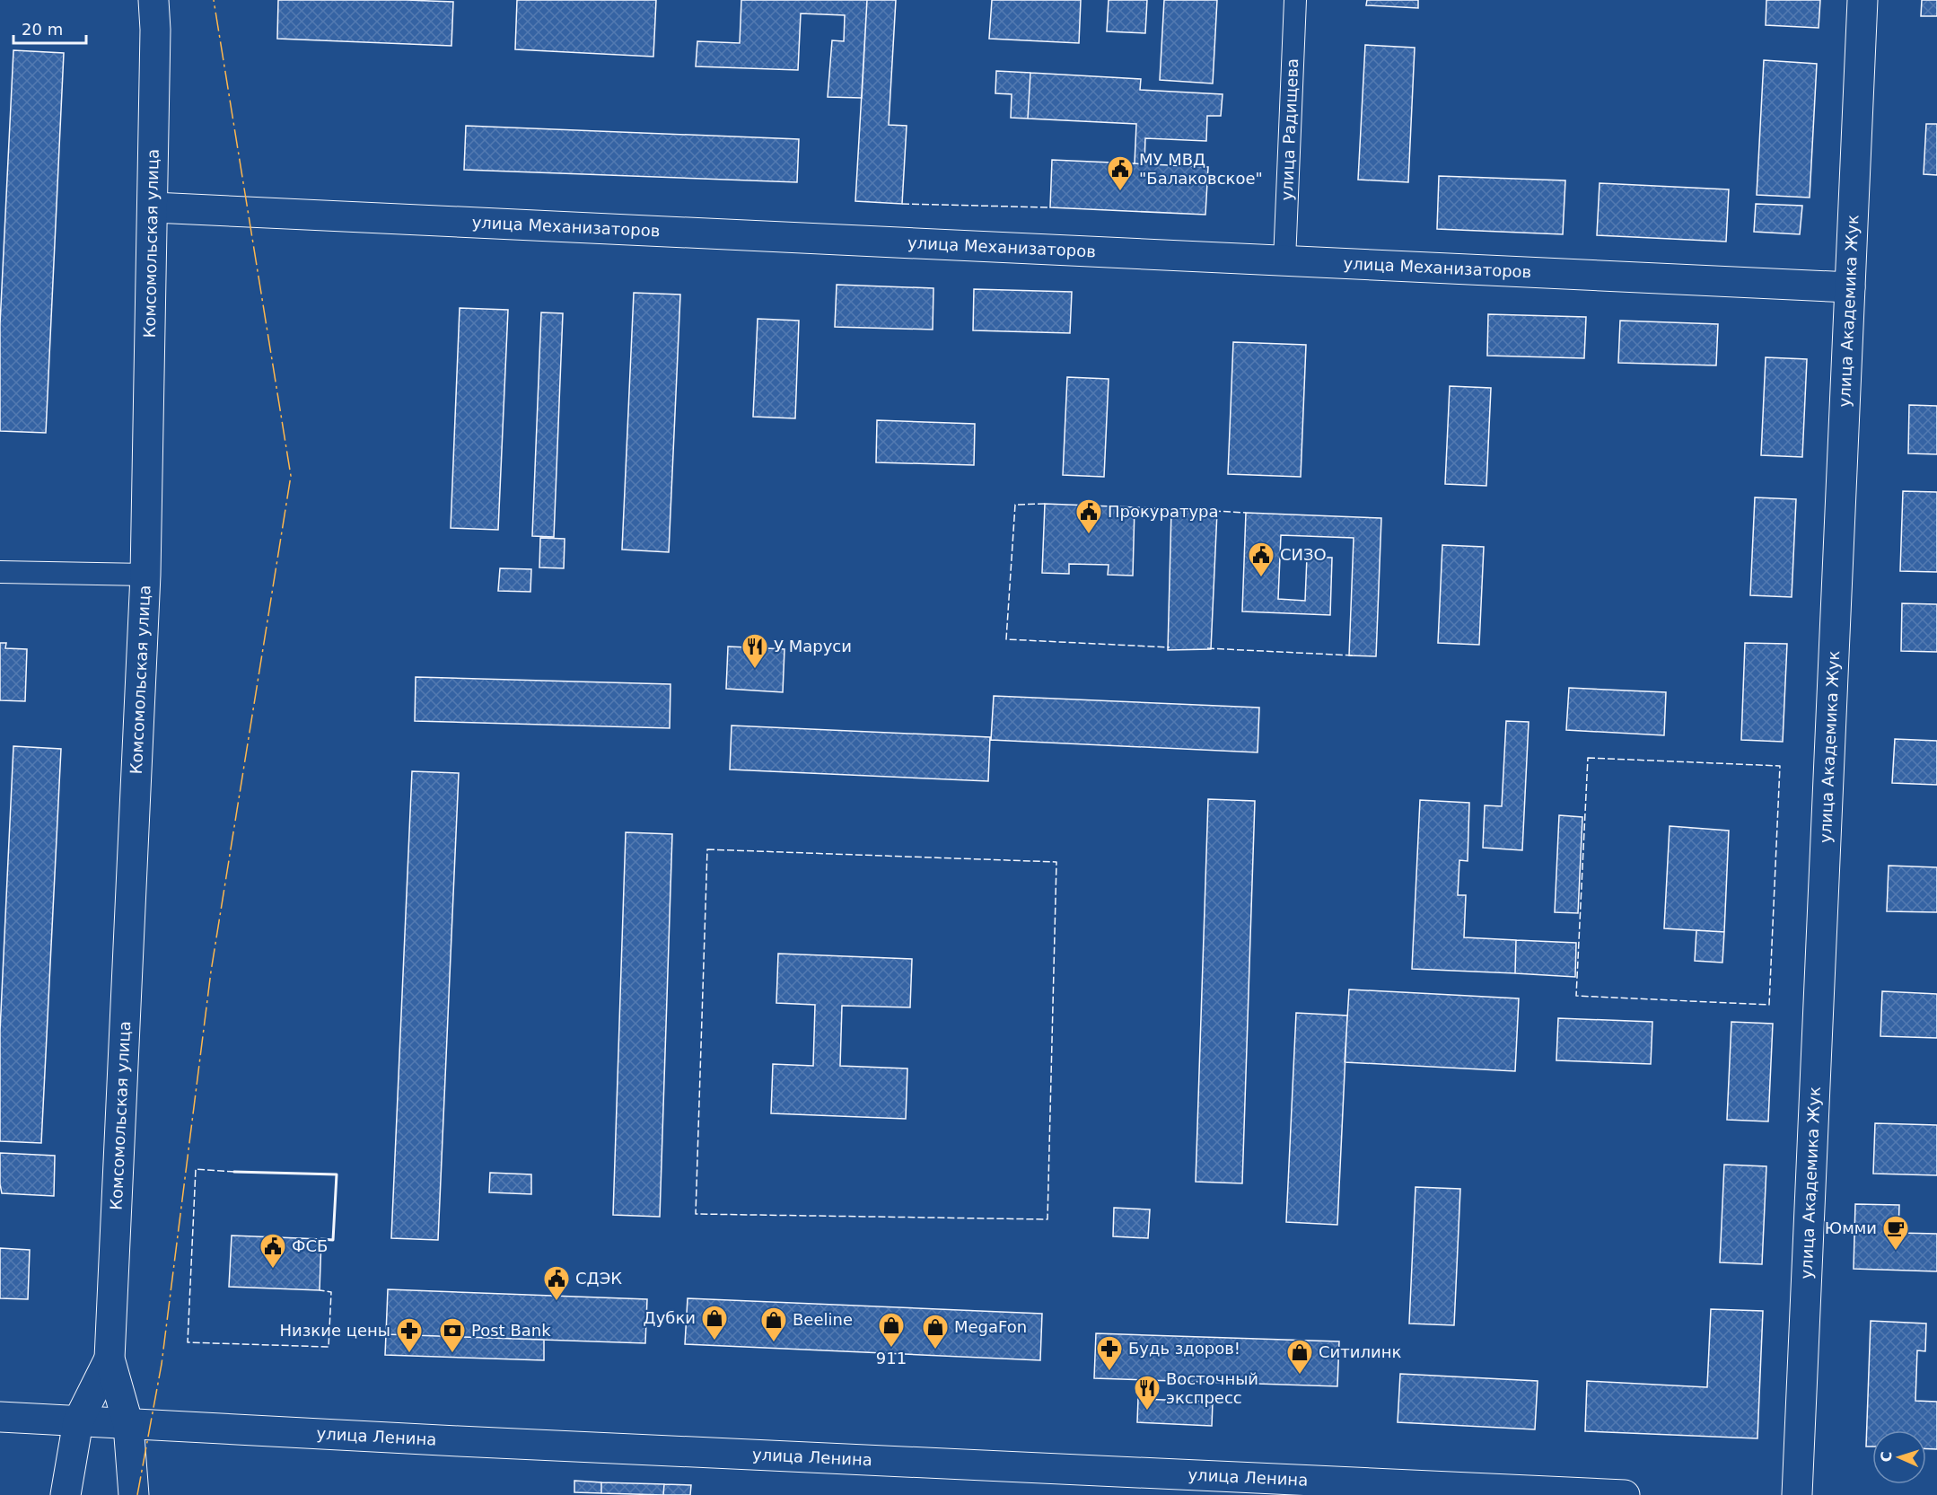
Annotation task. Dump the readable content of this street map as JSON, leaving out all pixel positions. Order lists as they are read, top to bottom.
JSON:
{
  "streets": {
    "main road": [
      "улица Механизаторов",
      "Комсомольская улица",
      "улица Академика Жук",
      "улица Ленина"
    ],
    "street": ["улица Радищева"]
  },
  "crossings": [
    ["улица Радищева", "улица Механизаторов"],
    ["улица Механизаторов", "Комсомольская улица"],
    ["улица Механизаторов", "улица Академика Жук"],
    ["Комсомольская улица", "улица Ленина"]
  ],
  "places": {
    "public building": [
      "МУ МВД \"Балаковское\"",
      "Прокуратура",
      "СИЗО",
      "ФСБ",
      "СДЭК"
    ],
    "restaurant": ["У Маруси", "Восточный экспресс"],
    "cafe": ["Юмми"],
    "shop": [
      "Дубки",
      "Beeline",
      "911",
      "MegaFon",
      "Ситилинк"
    ],
    "pharmacy": ["Низкие цены", "Будь здоров!"],
    "bank": ["Post Bank"]
  },
  "scale_bar": "20 m",
  "north": "left"
}
